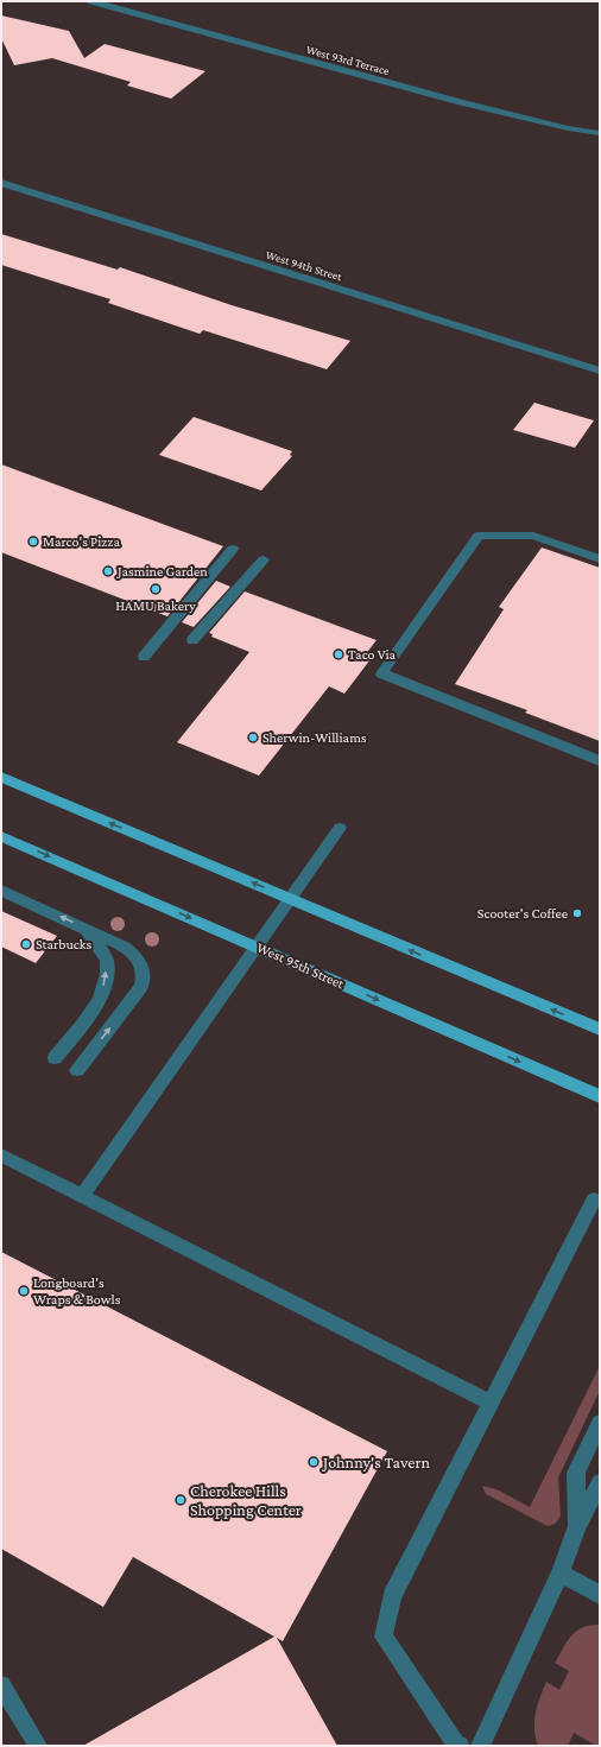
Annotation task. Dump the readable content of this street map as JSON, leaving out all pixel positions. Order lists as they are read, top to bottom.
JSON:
{
  "streets": {
    "main road": ["West 95th Street"],
    "street": ["West 93rd Terrace", "West 94th Street"]
  },
  "places": [
    "Marco's Pizza",
    "Jasmine Garden",
    "HAMU Bakery",
    "Taco Via",
    "Sherwin-Williams",
    "Scooter's Coffee",
    "Starbucks",
    "Longboard's Wraps & Bowls",
    "Johnny's Tavern",
    "Cherokee Hills Shopping Center"
  ]
}
